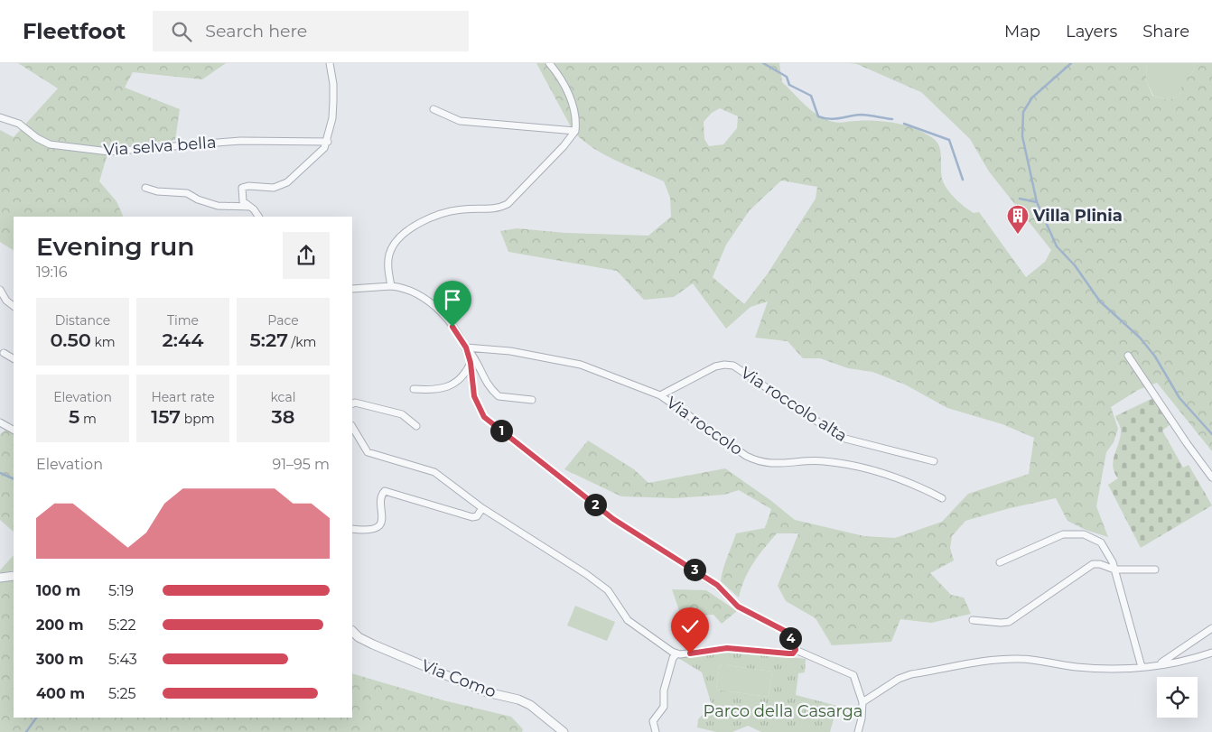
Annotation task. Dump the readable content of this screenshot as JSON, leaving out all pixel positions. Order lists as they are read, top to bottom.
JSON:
{
  "streets": {
    "street": [
      "Via selva bella",
      "Via roccolo alta",
      "Via roccolo",
      "Via Como"
    ]
  },
  "crossings": [
    ["Via roccolo alta", "Via roccolo"]
  ],
  "parks": ["Parco della Casarga"],
  "places": {
    "building": ["Villa Plinia"]
  },
  "page": {
    "header": "Fleetfoot",
    "search": "Search here",
    "nav": ["Map", "Layers", "Share"],
    "heading": ["Evening run", "19:16"],
    "stats": [
      ["Distance", "0.50 km"],
      ["Time", "2:44"],
      ["Pace", "5:27 /km"],
      ["Elevation", "5 m"],
      ["Heart rate", "157 bpm"],
      ["kcal", "38"]
    ],
    "pins": [
      "1",
      "2",
      "3",
      "4"
    ],
    "chart": ["Elevation", "91–95 m"],
    "list": [
      {
        "name": "100 m",
        "note": "5:19"
      },
      {
        "name": "200 m",
        "note": "5:22"
      },
      {
        "name": "300 m",
        "note": "5:43"
      },
      {
        "name": "400 m",
        "note": "5:25"
      }
    ]
  }
}
